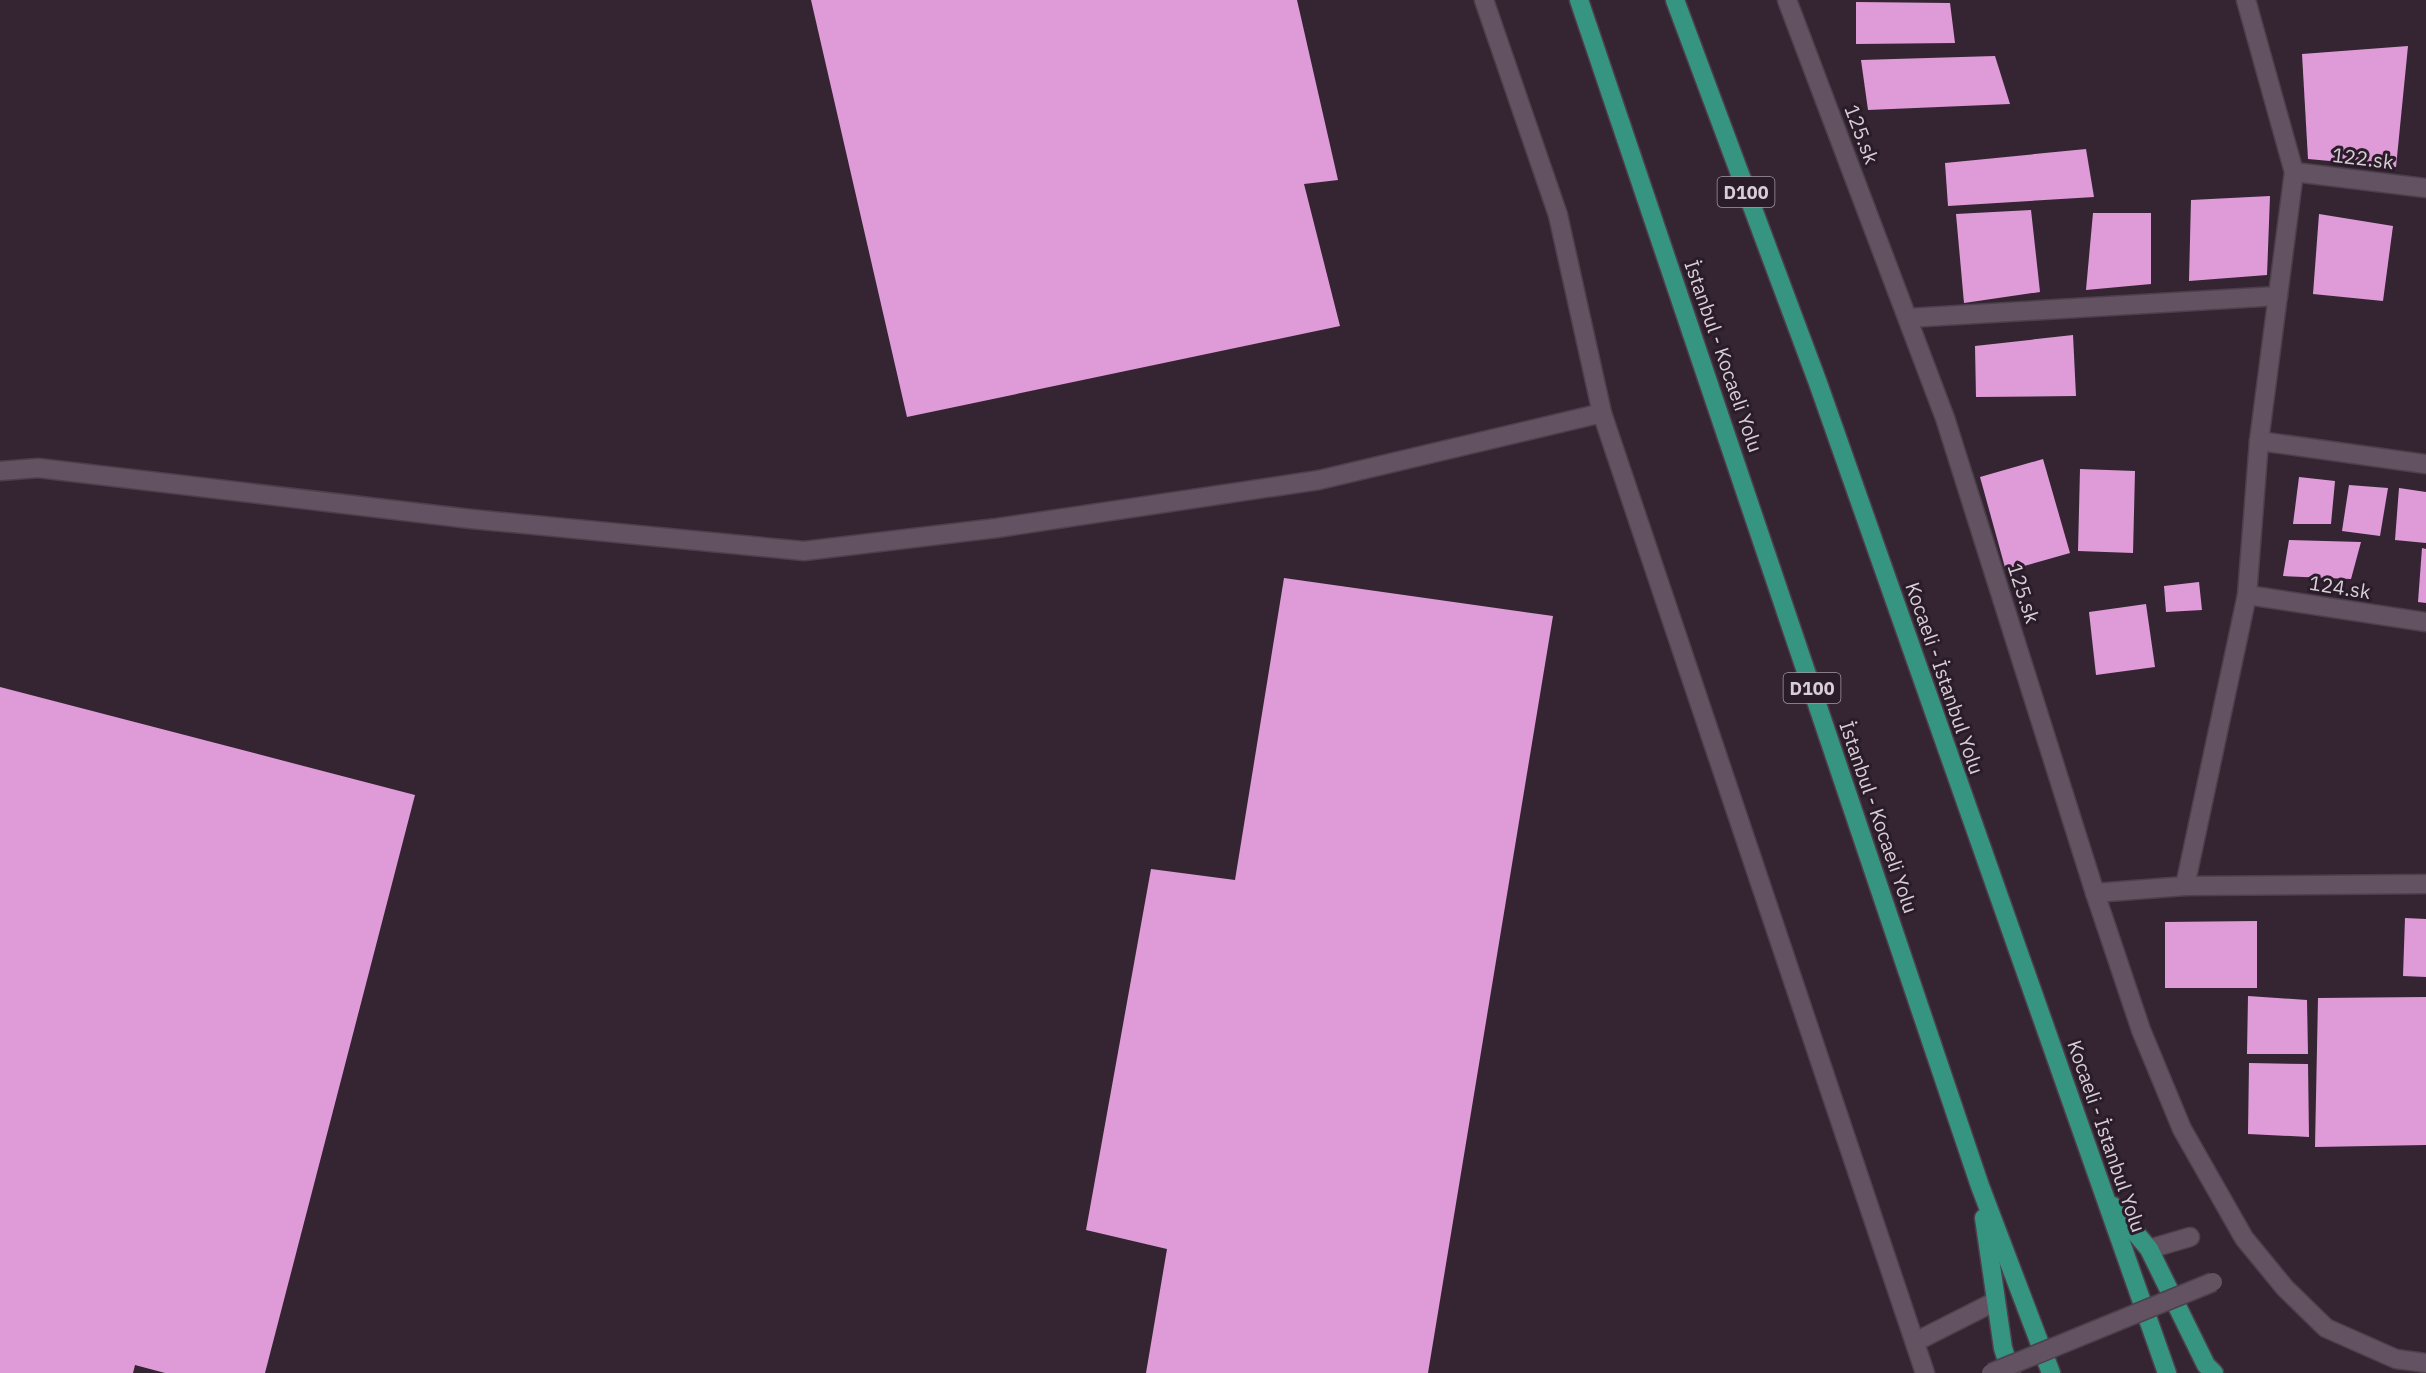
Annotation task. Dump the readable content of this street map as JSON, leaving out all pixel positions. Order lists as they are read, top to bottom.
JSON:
{
  "streets": {
    "highway": ["D100", "İstanbul - Kocaeli Yolu", "Kocaeli - İstanbul Yolu"],
    "street": ["125.sk", "122.sk", "124.sk"]
  }
}
